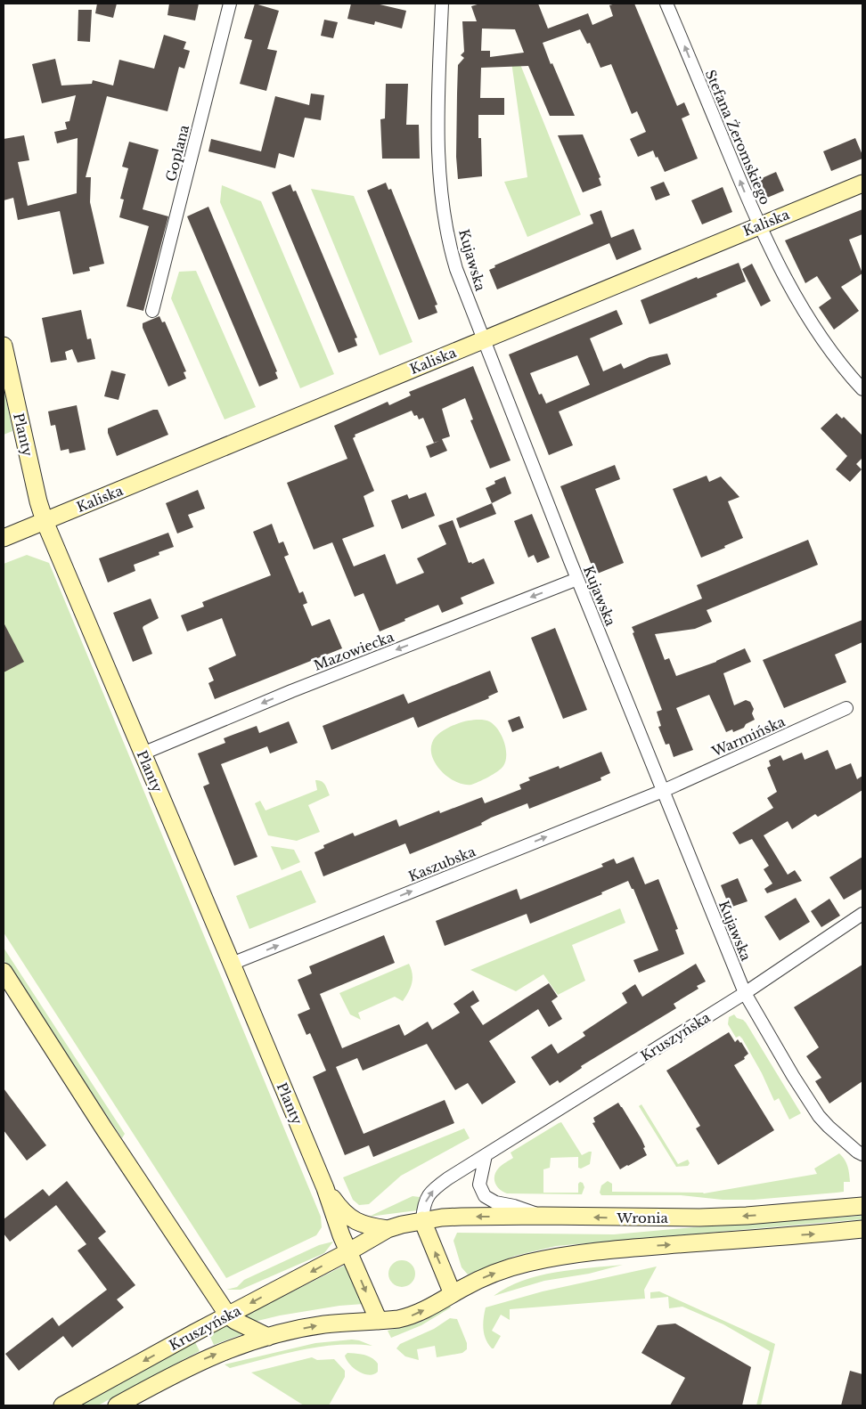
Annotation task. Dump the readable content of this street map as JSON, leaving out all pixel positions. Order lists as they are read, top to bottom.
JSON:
{
  "streets": {
    "street": [
      "Stefana Żeromskiego",
      "Goplana",
      "Kaliska",
      "Kujawska",
      "Planty",
      "Mazowiecka",
      "Warmińska",
      "Kaszubska",
      "Kruszyńska",
      "Wronia"
    ]
  },
  "crossings": [
    ["Stefana Żeromskiego", "Kaliska"],
    ["Kaliska", "Kujawska"],
    ["Kaliska", "Planty"],
    ["Kujawska", "Mazowiecka"],
    ["Kujawska", "Warmińska"],
    ["Kujawska", "Kaszubska"],
    ["Kujawska", "Kruszyńska"],
    ["Planty", "Mazowiecka"],
    ["Planty", "Kaszubska"],
    ["Planty", "Kruszyńska"],
    ["Planty", "Wronia"],
    ["Warmińska", "Kaszubska"],
    ["Kruszyńska", "Wronia"]
  ],
  "one_way": ["Stefana Żeromskiego", "Mazowiecka", "Kaszubska"]
}
